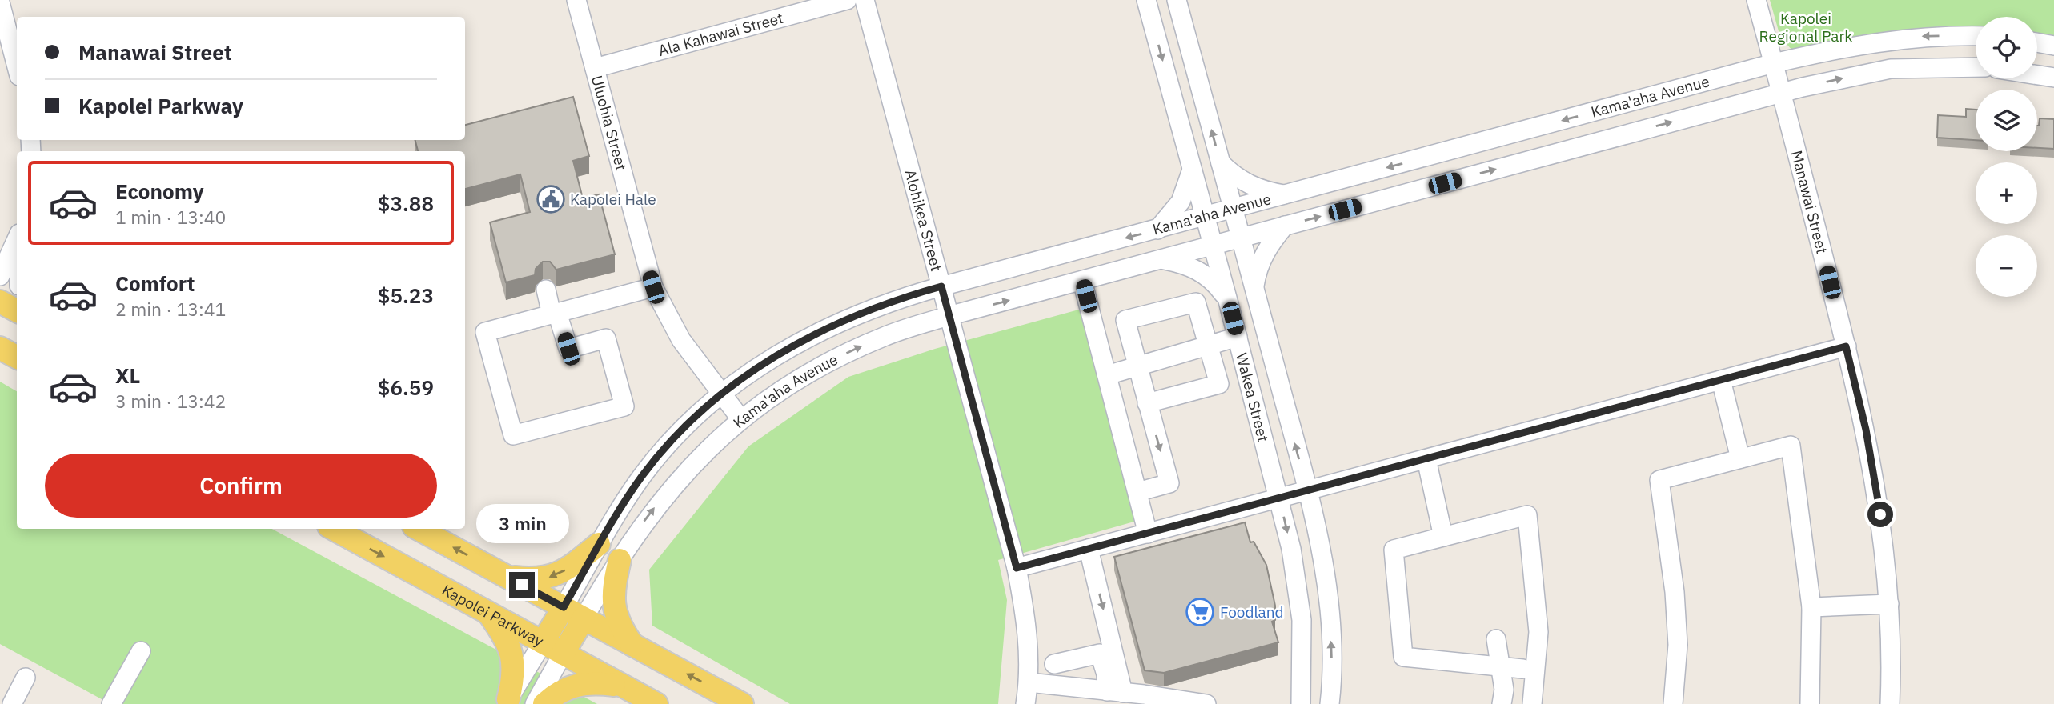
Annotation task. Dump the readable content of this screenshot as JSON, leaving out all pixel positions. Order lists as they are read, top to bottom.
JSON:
{
  "streets": {
    "main road": ["Kapolei Parkway"],
    "street": [
      "Ala Kahawai Street",
      "Kama'aha Avenue",
      "Uluohia Street",
      "Manawai Street",
      "Alohikea Street",
      "Wakea Street"
    ]
  },
  "crossings": [
    ["Ala Kahawai Street", "Uluohia Street"],
    ["Kama'aha Avenue", "Uluohia Street"],
    ["Kama'aha Avenue", "Manawai Street"],
    ["Kama'aha Avenue", "Alohikea Street"],
    ["Kama'aha Avenue", "Wakea Street"]
  ],
  "parks": ["Kapolei Regional Park"],
  "places": {
    "public building": ["Kapolei Hale"],
    "supermarket": ["Foodland"]
  },
  "page": {
    "map_buttons": ["+", "−"],
    "banner": ["Manawai Street", "Kapolei Parkway"],
    "list": [
      {
        "name": "Economy",
        "note": "1 min · 13:40",
        "value": "$3.88"
      },
      {
        "name": "Comfort",
        "note": "2 min · 13:41",
        "value": "$5.23"
      },
      {
        "name": "XL",
        "note": "3 min · 13:42",
        "value": "$6.59"
      }
    ],
    "buttons": "Confirm",
    "bubble": "3 min"
  }
}
